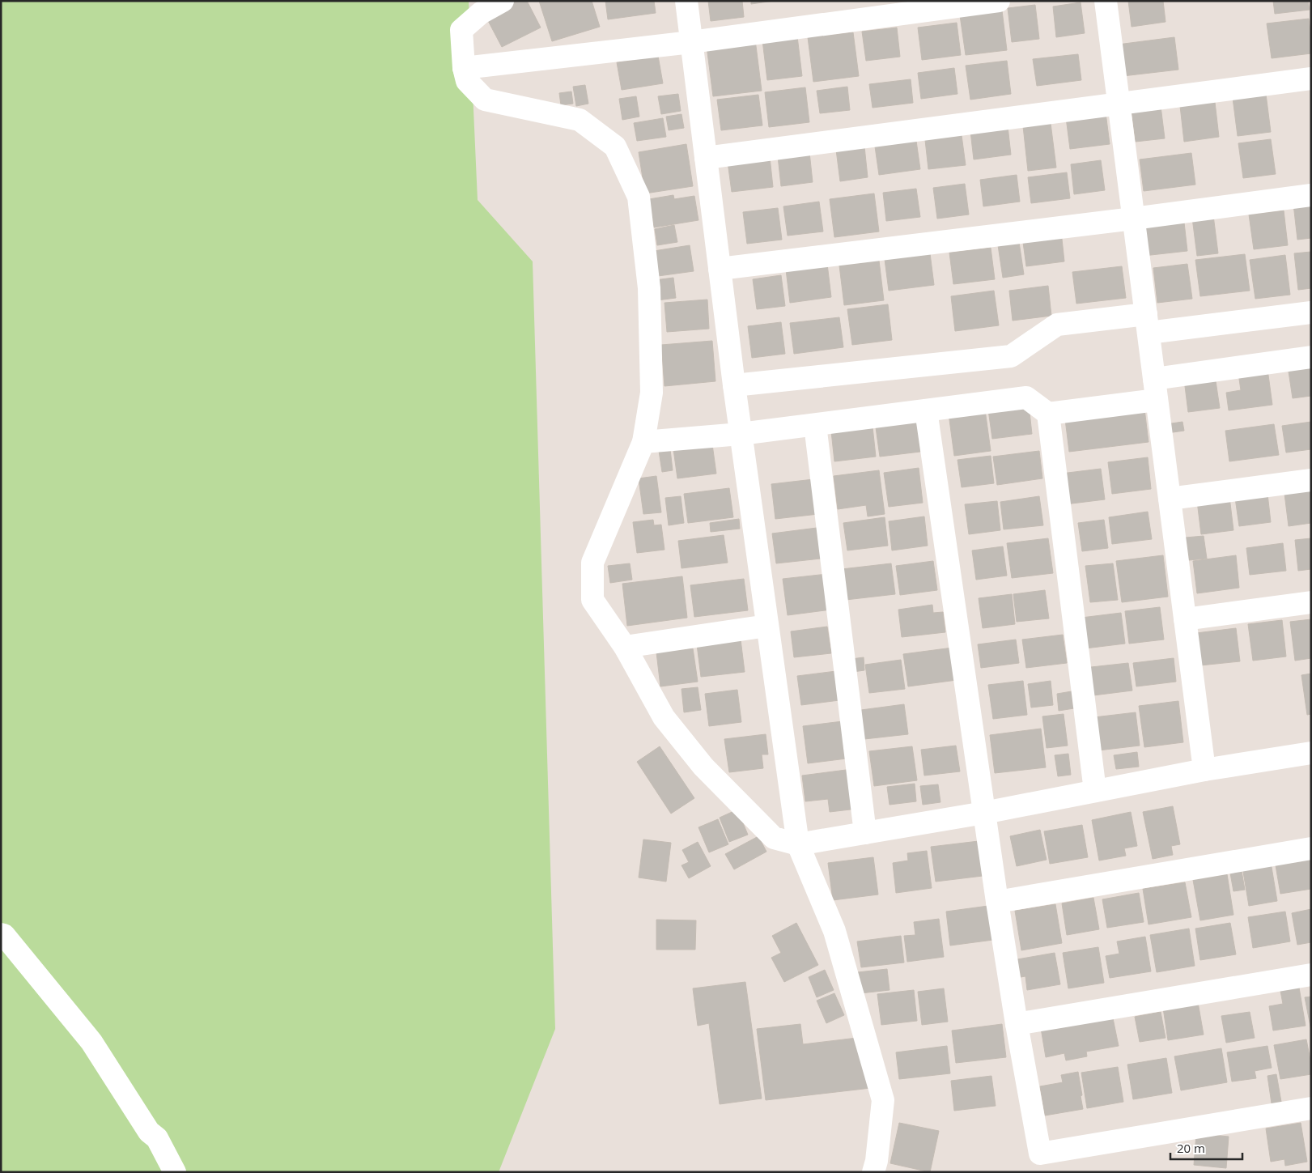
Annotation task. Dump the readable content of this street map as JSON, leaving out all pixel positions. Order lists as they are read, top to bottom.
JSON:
{
  "scale_bar": "20 m"
}
